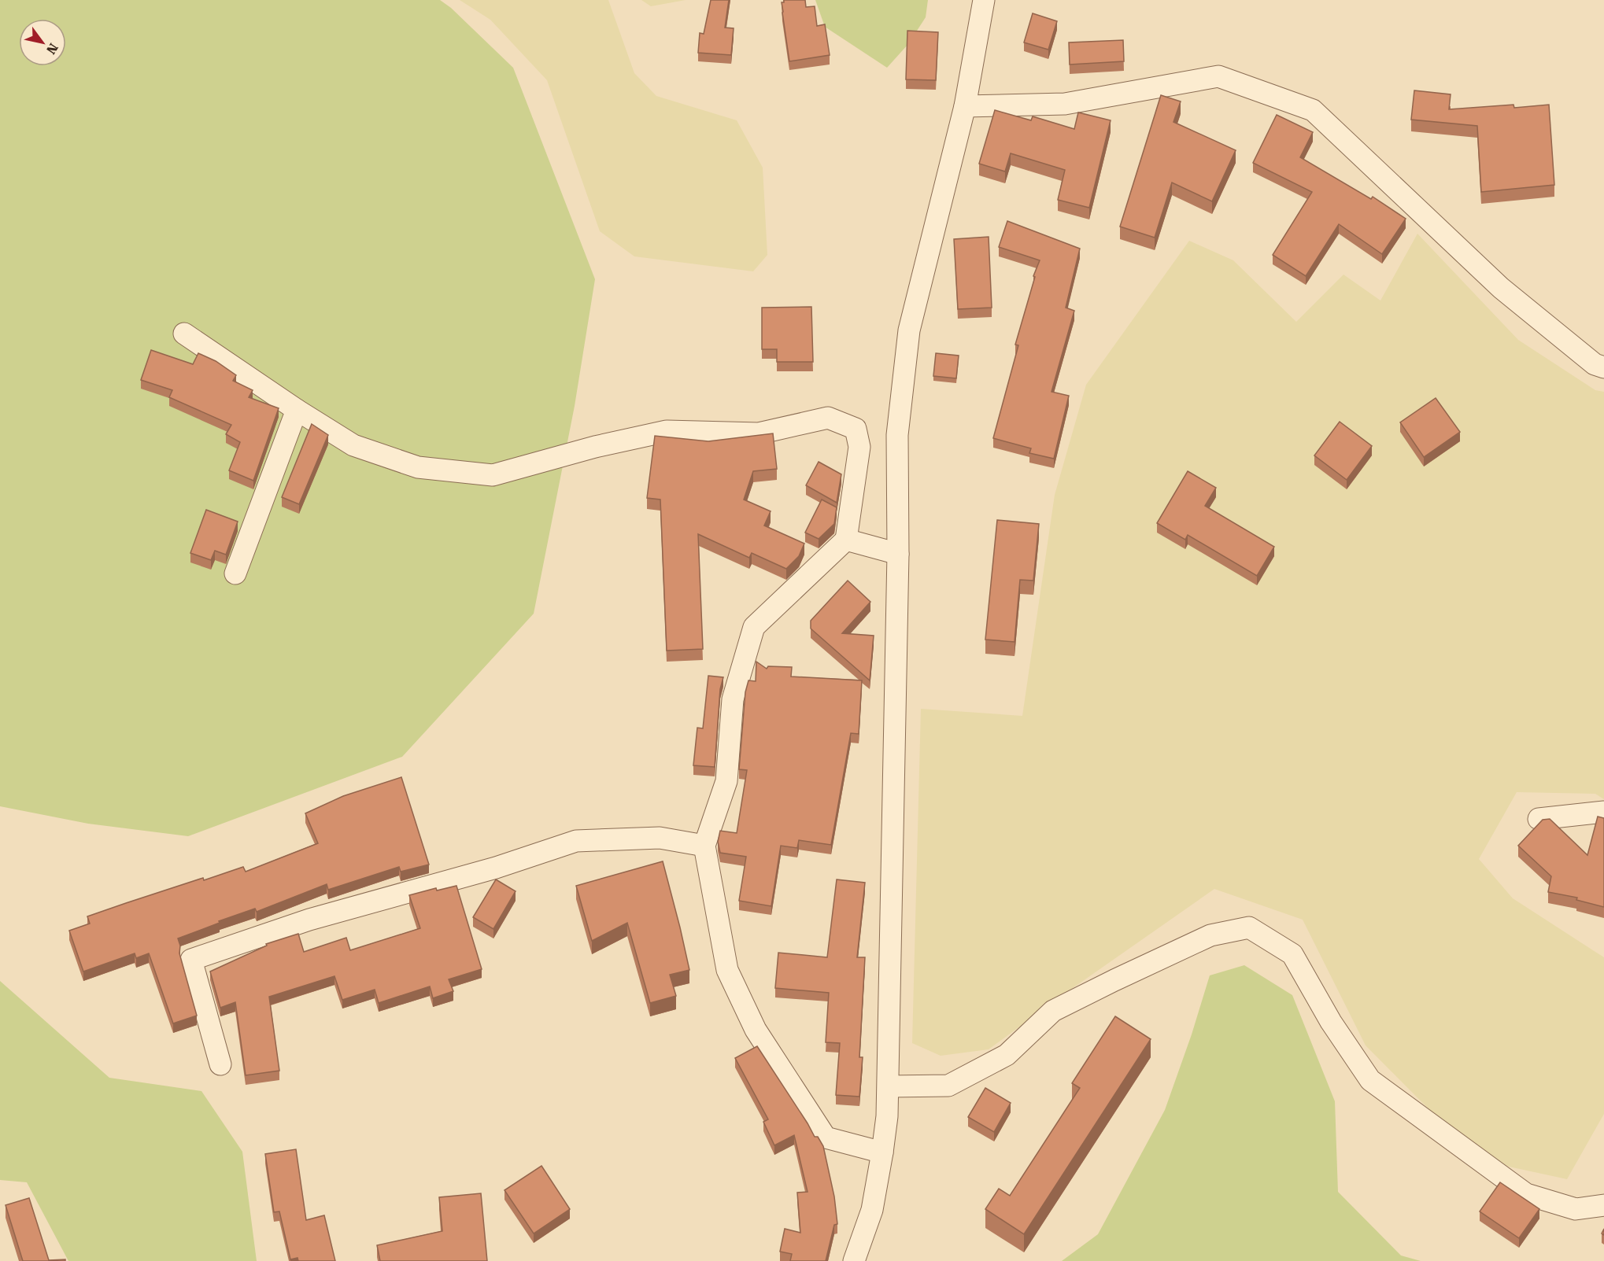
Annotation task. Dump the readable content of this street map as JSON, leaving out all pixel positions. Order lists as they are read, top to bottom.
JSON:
{
  "north": "bottom right"
}
